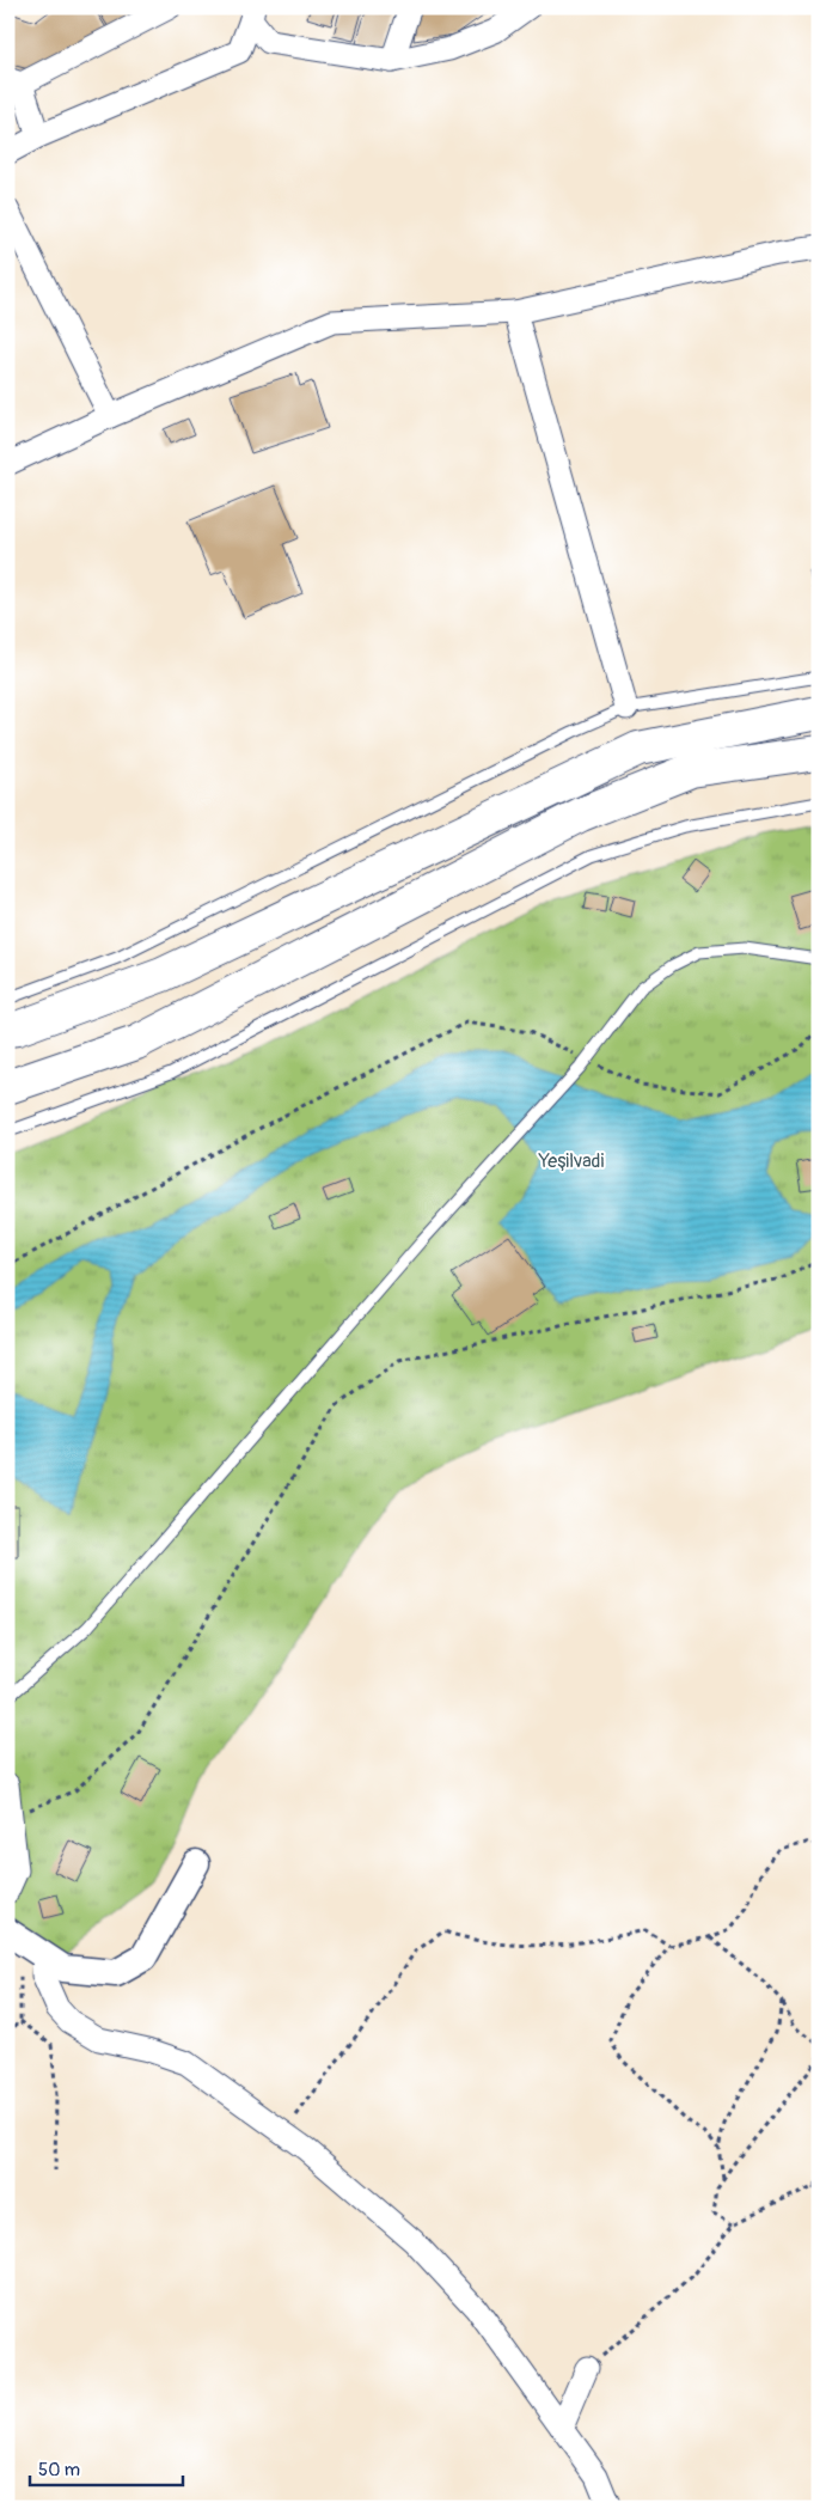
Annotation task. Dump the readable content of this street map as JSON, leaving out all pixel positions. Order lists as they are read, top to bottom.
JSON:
{
  "parks": ["Yeşilvadi"],
  "scale_bar": "50 m"
}
